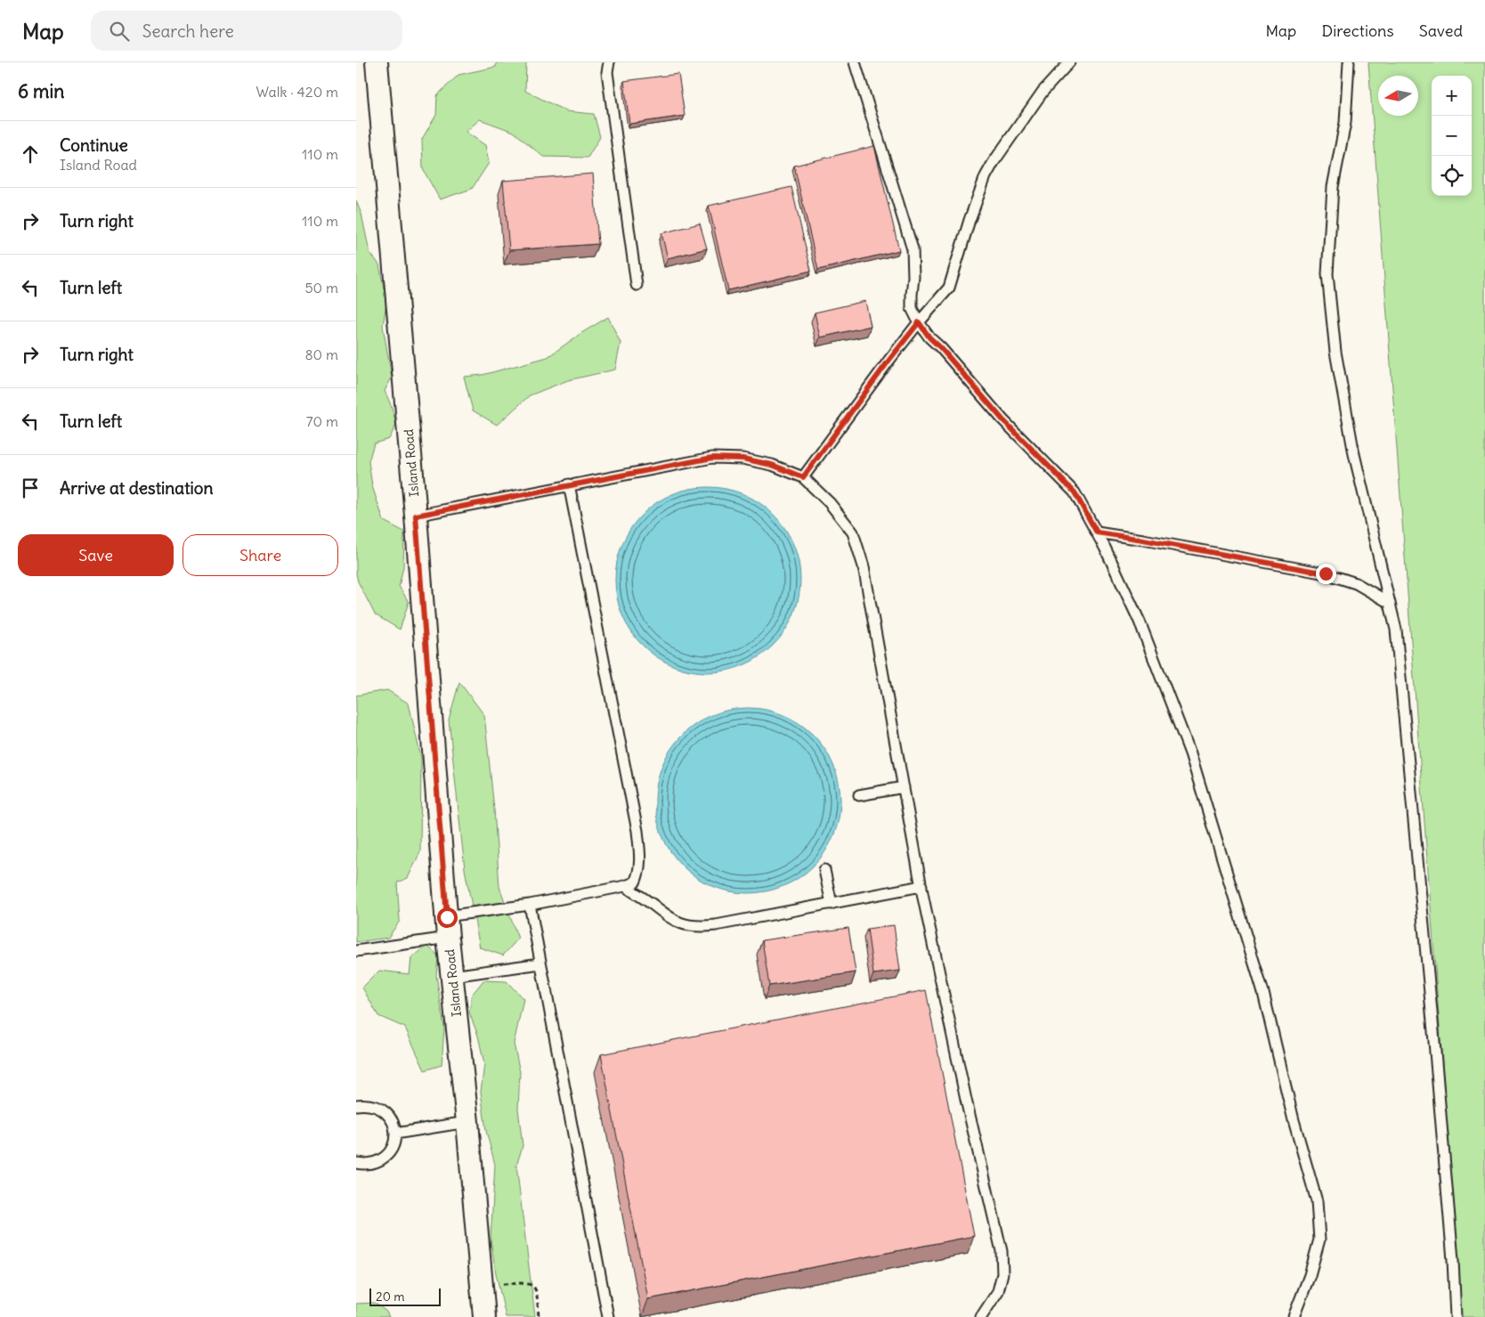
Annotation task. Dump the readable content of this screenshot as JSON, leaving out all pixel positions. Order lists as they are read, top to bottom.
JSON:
{
  "streets": {
    "street": ["Island Road"]
  },
  "scale_bar": "20 m",
  "north": "left",
  "page": {
    "header": "Map",
    "search": "Search here",
    "nav": ["Map", "Directions", "Saved"],
    "heading": ["6 min", "Walk · 420 m"],
    "map_buttons": ["+", "−"],
    "list": [
      ["Continue", "Island Road", "110 m"],
      ["Turn right", "110 m"],
      ["Turn left", "50 m"],
      ["Turn right", "80 m"],
      ["Turn left", "70 m"],
      "Arrive at destination"
    ],
    "buttons": ["Save", "Share"],
    "scale": "20 m"
  }
}
